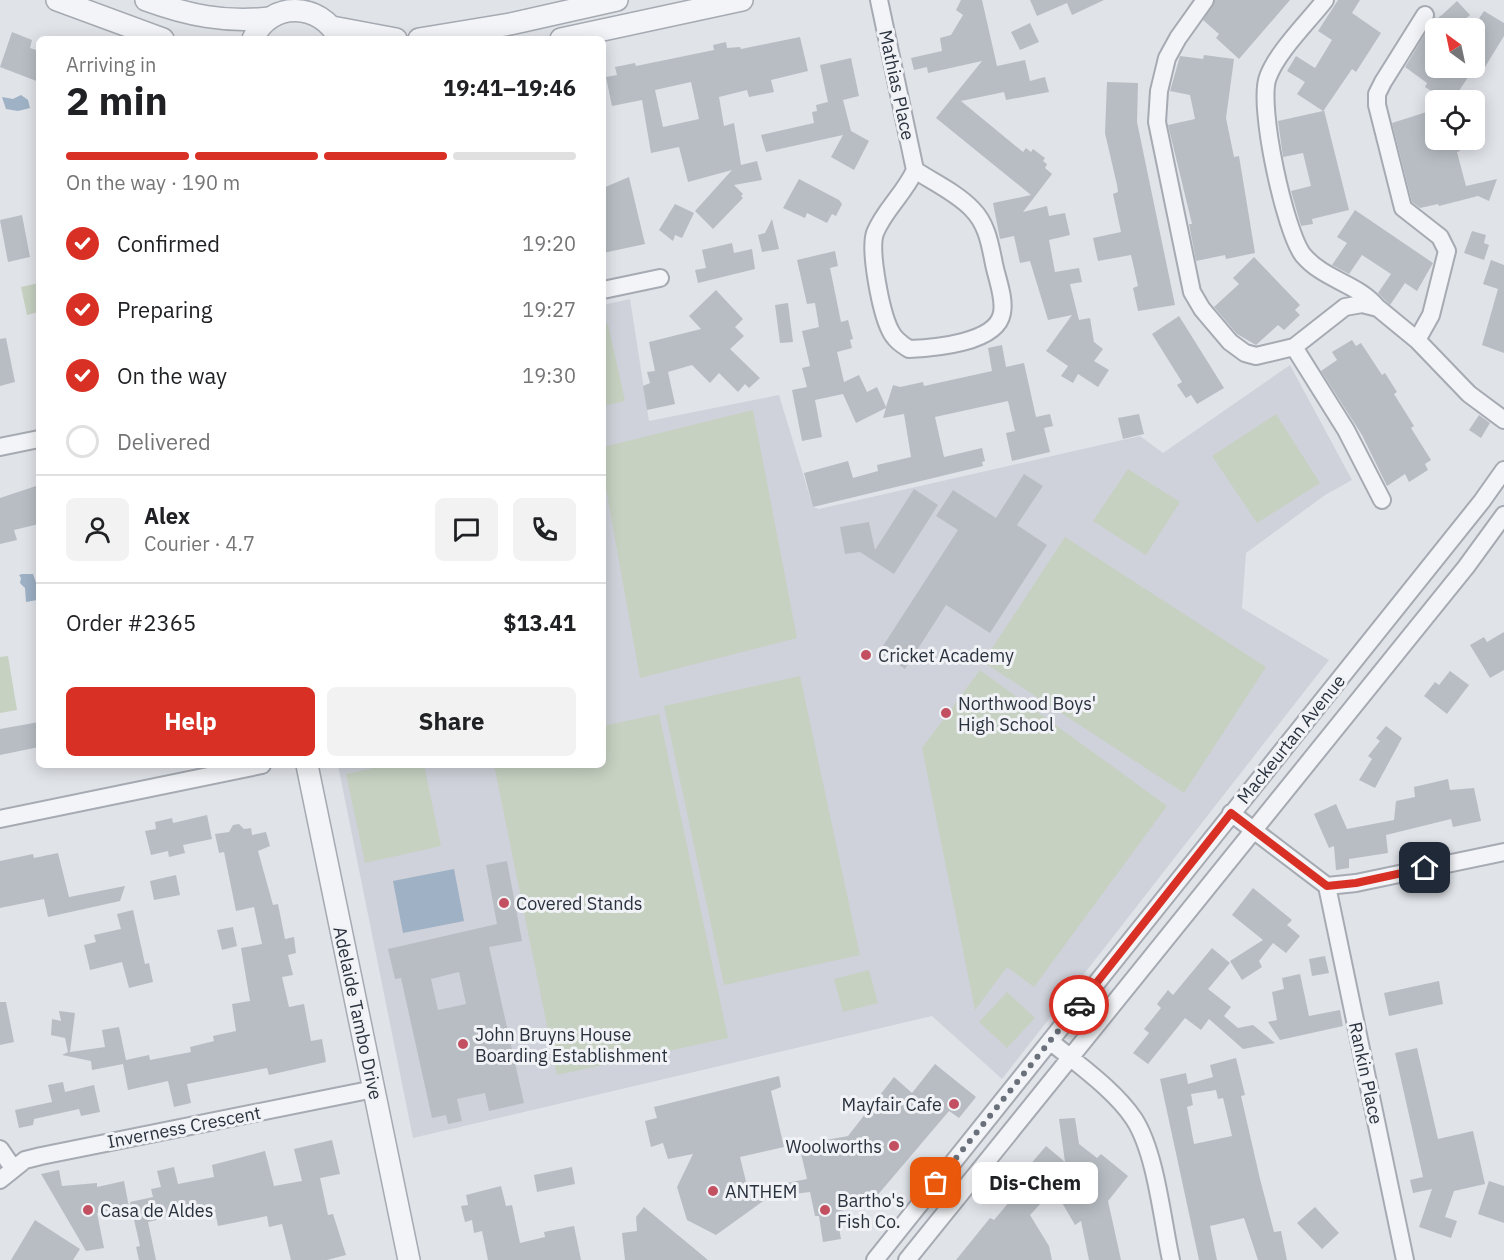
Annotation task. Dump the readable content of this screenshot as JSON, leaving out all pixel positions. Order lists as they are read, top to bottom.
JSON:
{
  "streets": {
    "street": [
      "Mathias Place",
      "Mackeurtan Avenue",
      "Adelaide Tambo Drive",
      "Rankin Place",
      "Inverness Crescent"
    ]
  },
  "crossings": [
    ["Adelaide Tambo Drive", "Inverness Crescent"]
  ],
  "places": [
    "Cricket Academy",
    "Northwood Boys' High School",
    "Covered Stands",
    "John Bruyns House Boarding Establishment",
    "Mayfair Cafe",
    "Woolworths",
    "Dis-Chem",
    "ANTHEM",
    "Casa de Aldes",
    "Bartho's Fish Co."
  ],
  "north": "top left",
  "page": {
    "heading": ["2 min", "Arriving in", "19:41–19:46"],
    "panel": [
      "Alex",
      "Courier · 4.7",
      "Order #2365",
      "$13.41"
    ],
    "bar": "On the way · 190 m",
    "list": [
      ["Confirmed", "19:20"],
      ["Preparing", "19:27"],
      ["On the way", "19:30"],
      "Delivered"
    ],
    "buttons": ["Help", "Share"],
    "bubble": "Dis-Chem"
  }
}
